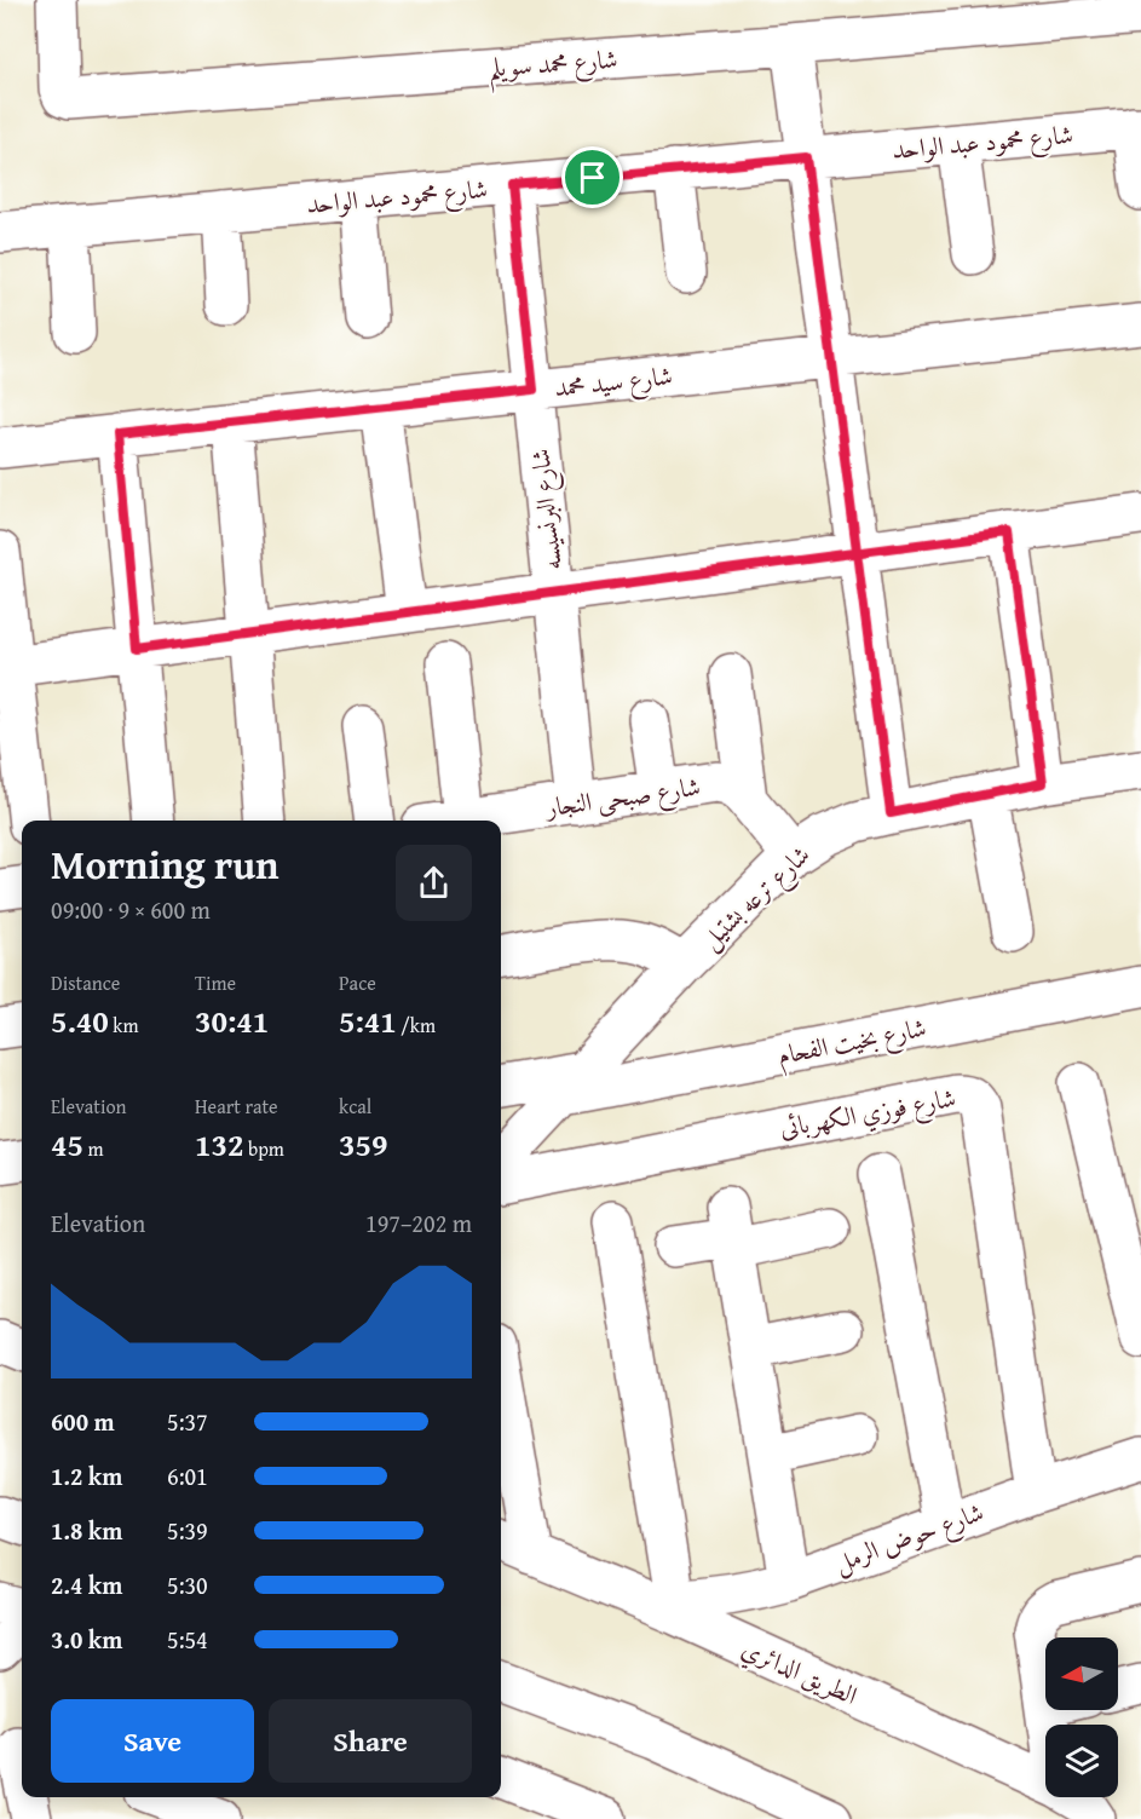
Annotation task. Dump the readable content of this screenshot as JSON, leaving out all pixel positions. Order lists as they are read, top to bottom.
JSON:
{
  "streets": {
    "main road": [
      "شارع محمد سويلم",
      "شارع محمود عبد الواحد",
      "شارع سيد محمد",
      "شارع البرنسيسه",
      "شارع صبحى النجار",
      "شارع ترعه بشتيل",
      "شارع بخيت الفحام",
      "شارع فوزي الكهربائى",
      "شارع حوض الرمل",
      "الطريق الدائري"
    ]
  },
  "crossings": [
    ["شارع محمود عبد الواحد", "شارع البرنسيسه"],
    ["شارع سيد محمد", "شارع البرنسيسه"],
    ["شارع البرنسيسه", "شارع صبحى النجار"],
    ["شارع صبحى النجار", "شارع ترعه بشتيل"],
    ["شارع ترعه بشتيل", "شارع بخيت الفحام"],
    ["شارع فوزي الكهربائى", "شارع حوض الرمل"],
    ["شارع حوض الرمل", "الطريق الدائري"]
  ],
  "north": "left",
  "page": {
    "heading": ["Morning run", "09:00 · 9 × 600 m"],
    "stats": [
      ["Distance", "5.40 km"],
      ["Time", "30:41"],
      ["Pace", "5:41 /km"],
      ["Elevation", "45 m"],
      ["Heart rate", "132 bpm"],
      ["kcal", "359"]
    ],
    "chart": ["Elevation", "197–202 m"],
    "list": [
      {
        "name": "600 m",
        "note": "5:37"
      },
      {
        "name": "1.2 km",
        "note": "6:01"
      },
      {
        "name": "1.8 km",
        "note": "5:39"
      },
      {
        "name": "2.4 km",
        "note": "5:30"
      },
      {
        "name": "3.0 km",
        "note": "5:54"
      }
    ],
    "buttons": ["Save", "Share"]
  }
}
